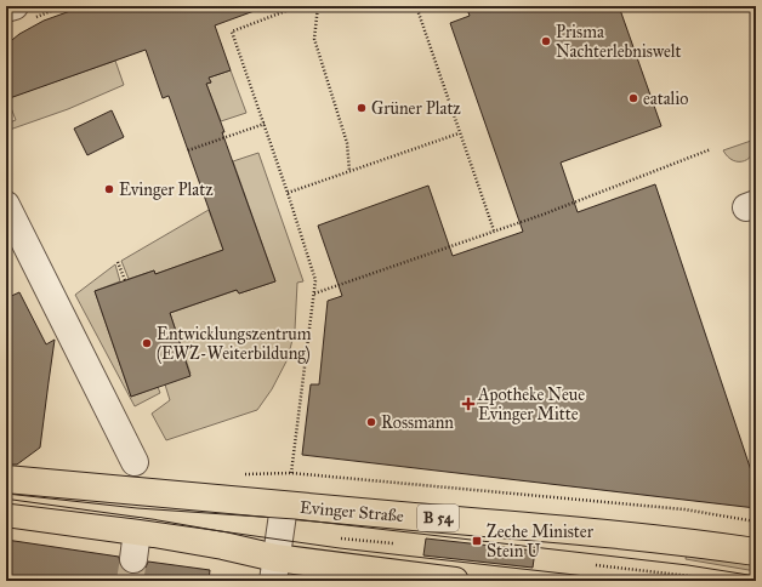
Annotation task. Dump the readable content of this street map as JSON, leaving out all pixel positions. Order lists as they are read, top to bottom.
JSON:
{
  "streets": {
    "main road": ["Evinger Straße", "B 54"]
  },
  "places": {
    "other": [
      "Prisma Nachterlebniswelt",
      "eatalio",
      "Grüner Platz",
      "Evinger Platz",
      "Entwicklungszentrum (EWZ-Weiterbildung)",
      "Rossmann"
    ],
    "health": ["Apotheke Neue Evinger Mitte"],
    "transit": ["Zeche Minister Stein U"]
  }
}
